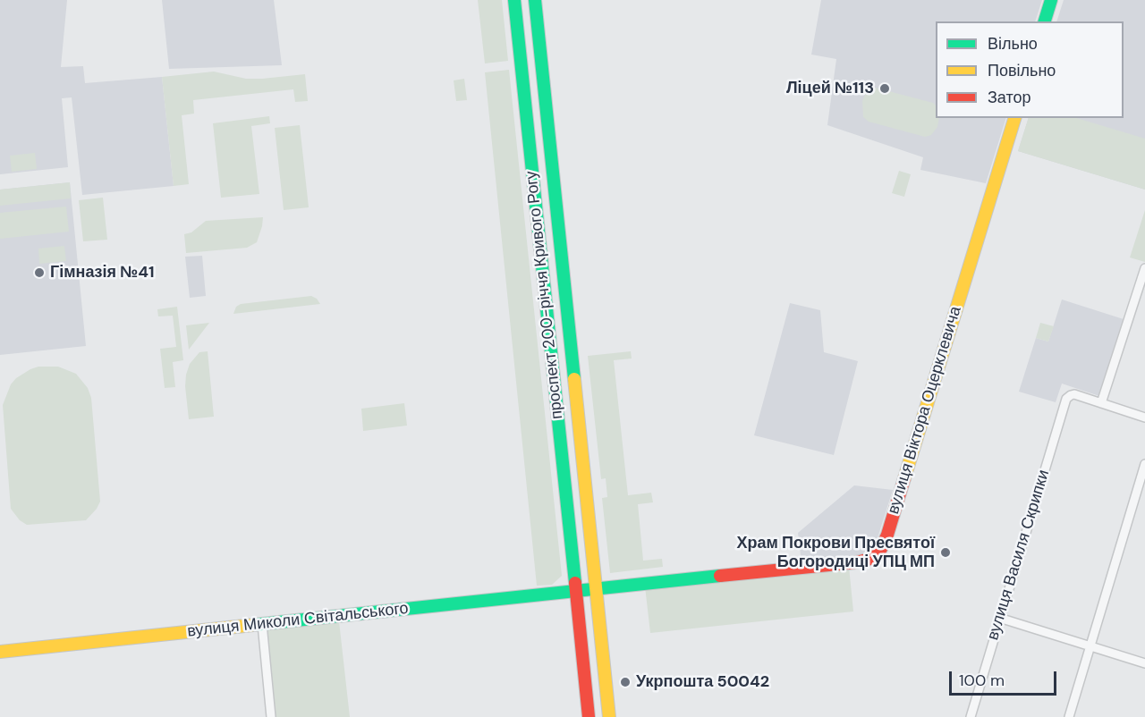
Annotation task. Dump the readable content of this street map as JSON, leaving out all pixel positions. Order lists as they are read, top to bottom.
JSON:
{
  "streets": {
    "main road": ["проспект 200-річчя Кривого Рогу", "вулиця Віктора Оцерклевича", "вулиця Миколи Світальського"],
    "street": ["вулиця Василя Скрипки"]
  },
  "crossings": [
    ["проспект 200-річчя Кривого Рогу", "вулиця Віктора Оцерклевича"],
    ["проспект 200-річчя Кривого Рогу", "вулиця Миколи Світальського"],
    ["вулиця Віктора Оцерклевича", "вулиця Миколи Світальського"]
  ],
  "places": [
    "Ліцей №113",
    "Гімназія №41",
    "Храм Покрови Пресвятої Богородиці УПЦ МП",
    "Укрпошта 50042"
  ],
  "legend": ["Вільно", "Повільно", "Затор"],
  "scale_bar": "100 m"
}
